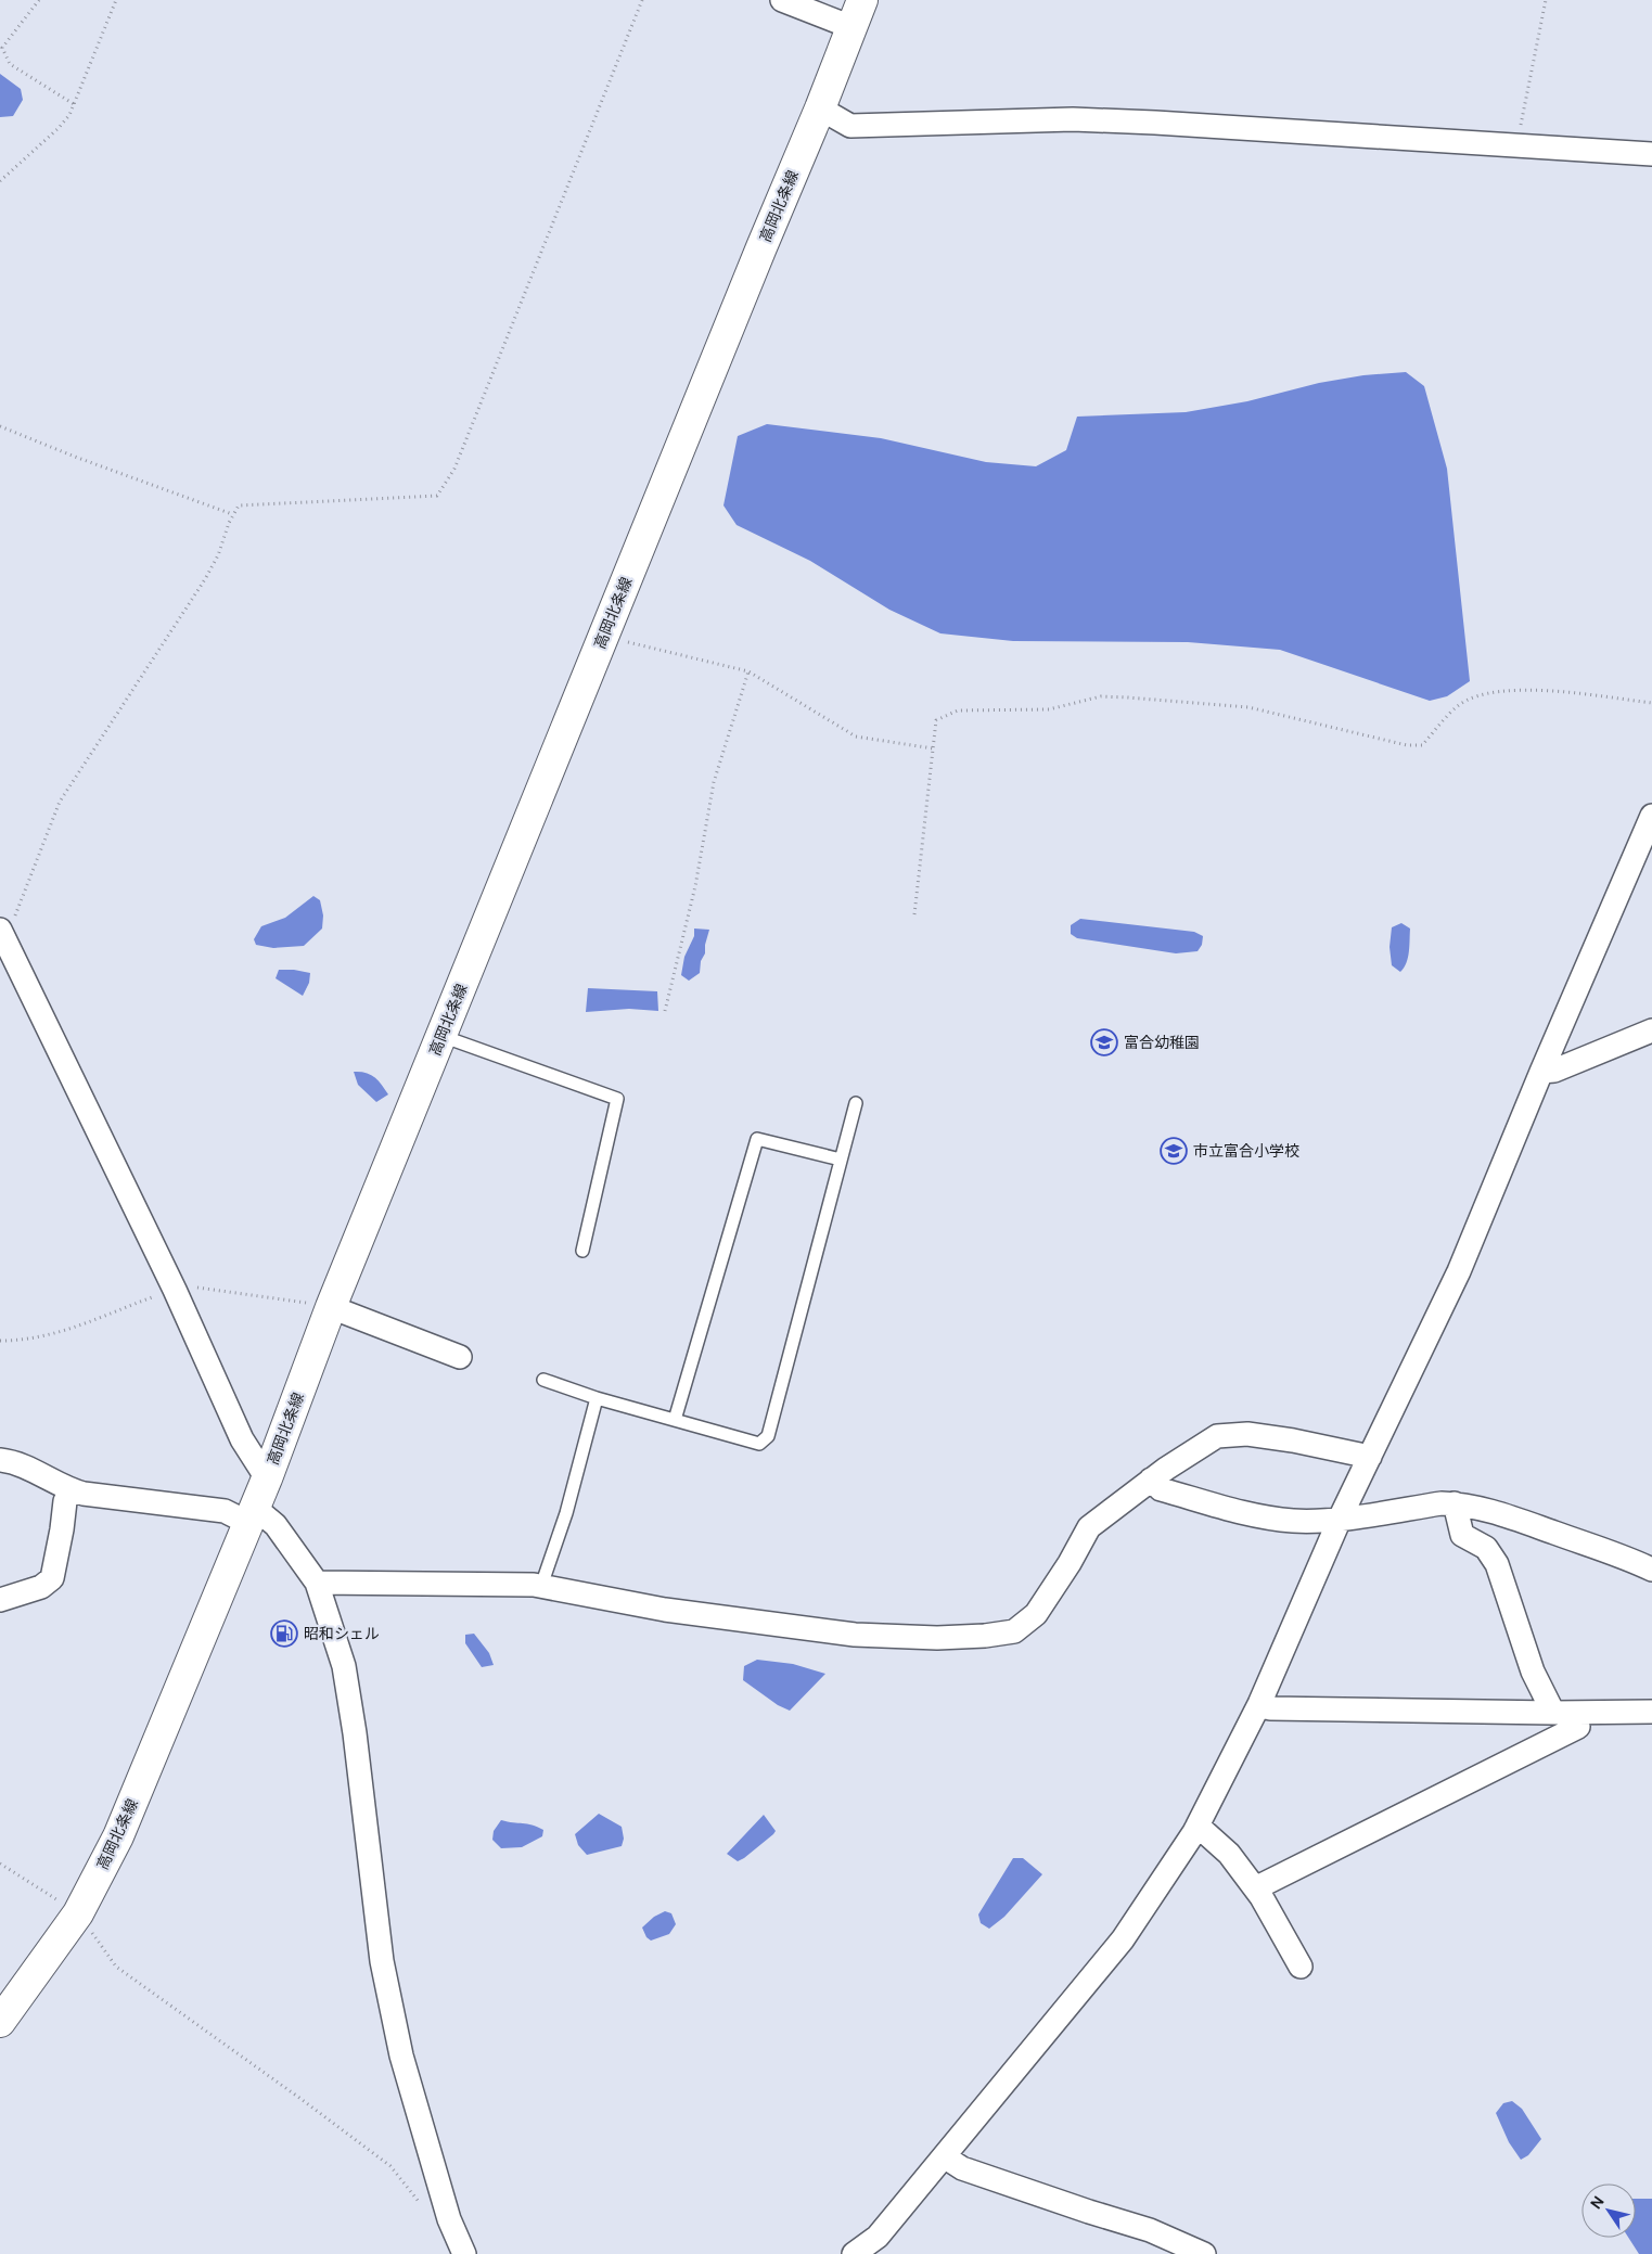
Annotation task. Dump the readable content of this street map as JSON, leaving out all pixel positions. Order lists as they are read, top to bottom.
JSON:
{
  "streets": {
    "main road": ["高岡北条線"]
  },
  "places": {
    "school or university": ["富合幼稚園", "市立富合小学校"],
    "fuel station": ["昭和シェル"]
  },
  "north": "top left"
}
